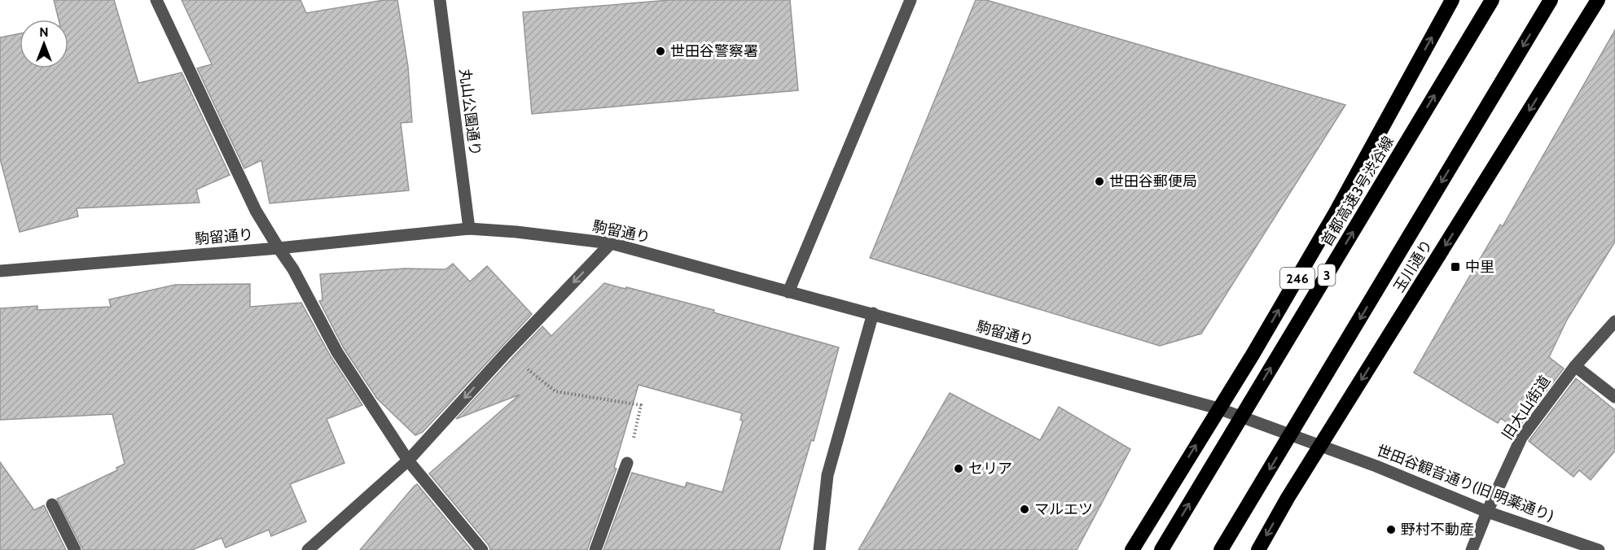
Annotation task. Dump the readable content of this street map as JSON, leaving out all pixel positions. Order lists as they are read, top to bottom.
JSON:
{
  "streets": {
    "highway": [
      "首都高速3号渋谷線",
      "玉川通り",
      "3",
      "246"
    ],
    "street": [
      "丸山公園通り",
      "駒留通り",
      "旧大山街道",
      "世田谷観音通り(旧 明薬通り)"
    ]
  },
  "crossings": [
    ["丸山公園通り", "駒留通り"],
    ["駒留通り", "玉川通り"],
    ["駒留通り", "246"],
    ["駒留通り", "世田谷観音通り(旧 明薬通り)"],
    ["玉川通り", "世田谷観音通り(旧 明薬通り)"],
    ["旧大山街道", "世田谷観音通り(旧 明薬通り)"]
  ],
  "places": {
    "other": [
      "世田谷警察署",
      "世田谷郵便局",
      "セリア",
      "マルエツ",
      "野村不動産"
    ],
    "transit": ["中里"]
  },
  "north": "top"
}
